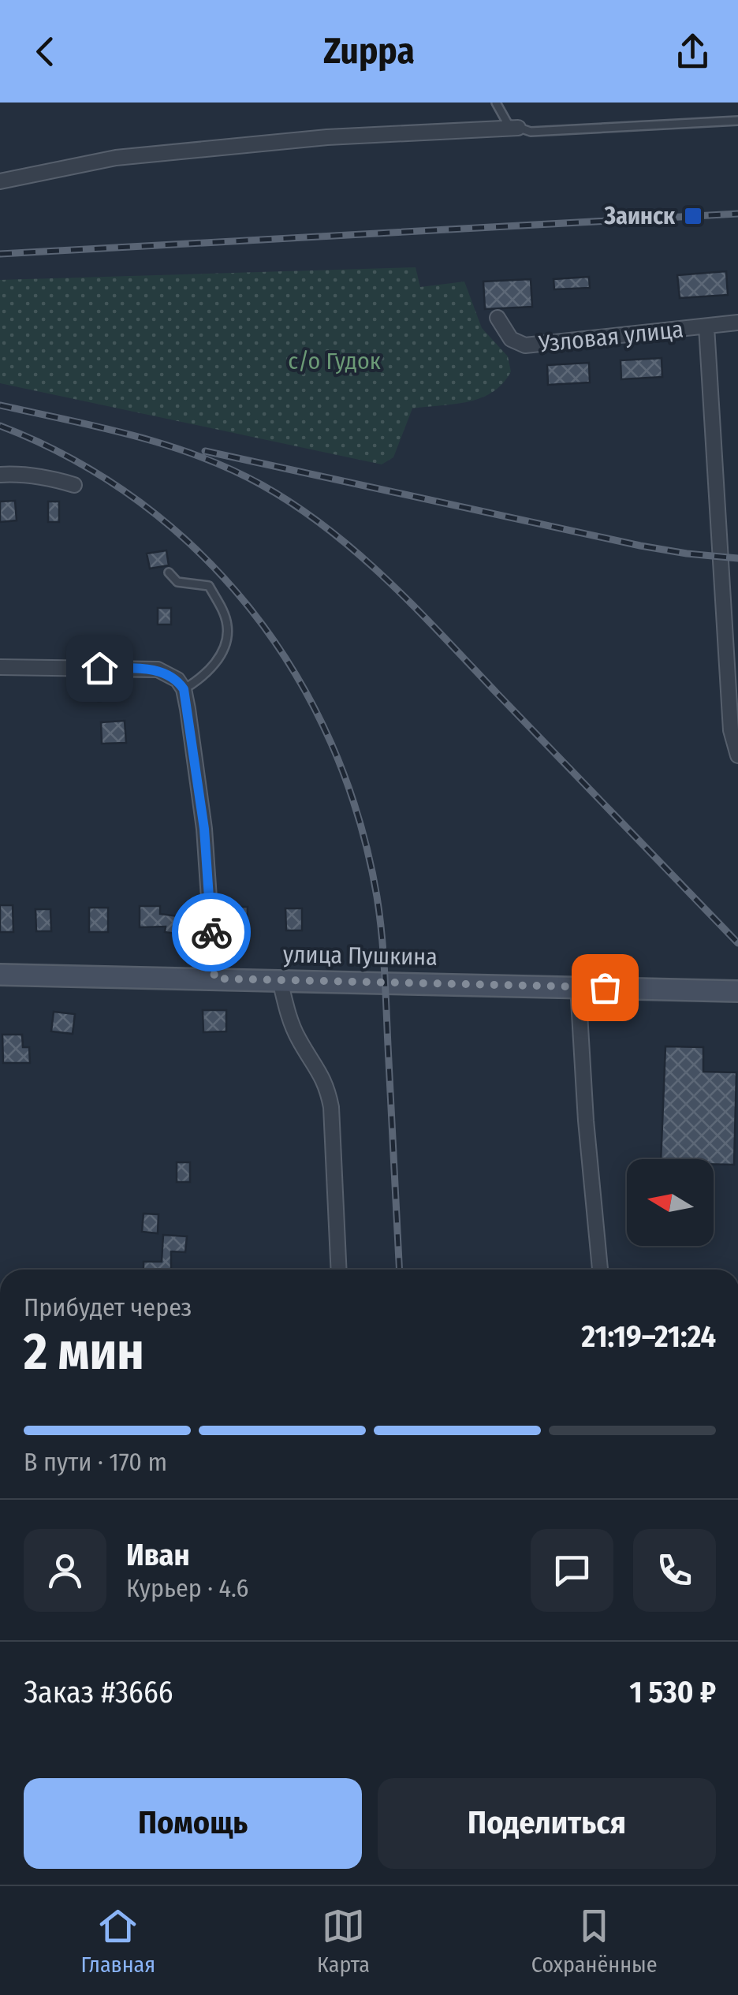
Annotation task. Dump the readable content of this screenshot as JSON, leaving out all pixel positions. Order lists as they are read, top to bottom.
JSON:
{
  "streets": {
    "main road": ["улица Пушкина"],
    "street": ["Узловая улица"]
  },
  "parks": ["с/о Гудок"],
  "places": {
    "transit": ["Заинск"]
  },
  "north": "left",
  "page": {
    "header": "Zuppa",
    "heading": ["2 мин", "Прибудет через", "21:19–21:24"],
    "panel": [
      "Иван",
      "Курьер · 4.6",
      "Заказ #3666",
      "1 530 ₽"
    ],
    "bar": "В пути · 170 m",
    "buttons": ["Помощь", "Поделиться"],
    "tabs": ["Главная", "Карта", "Сохранённые"]
  }
}
